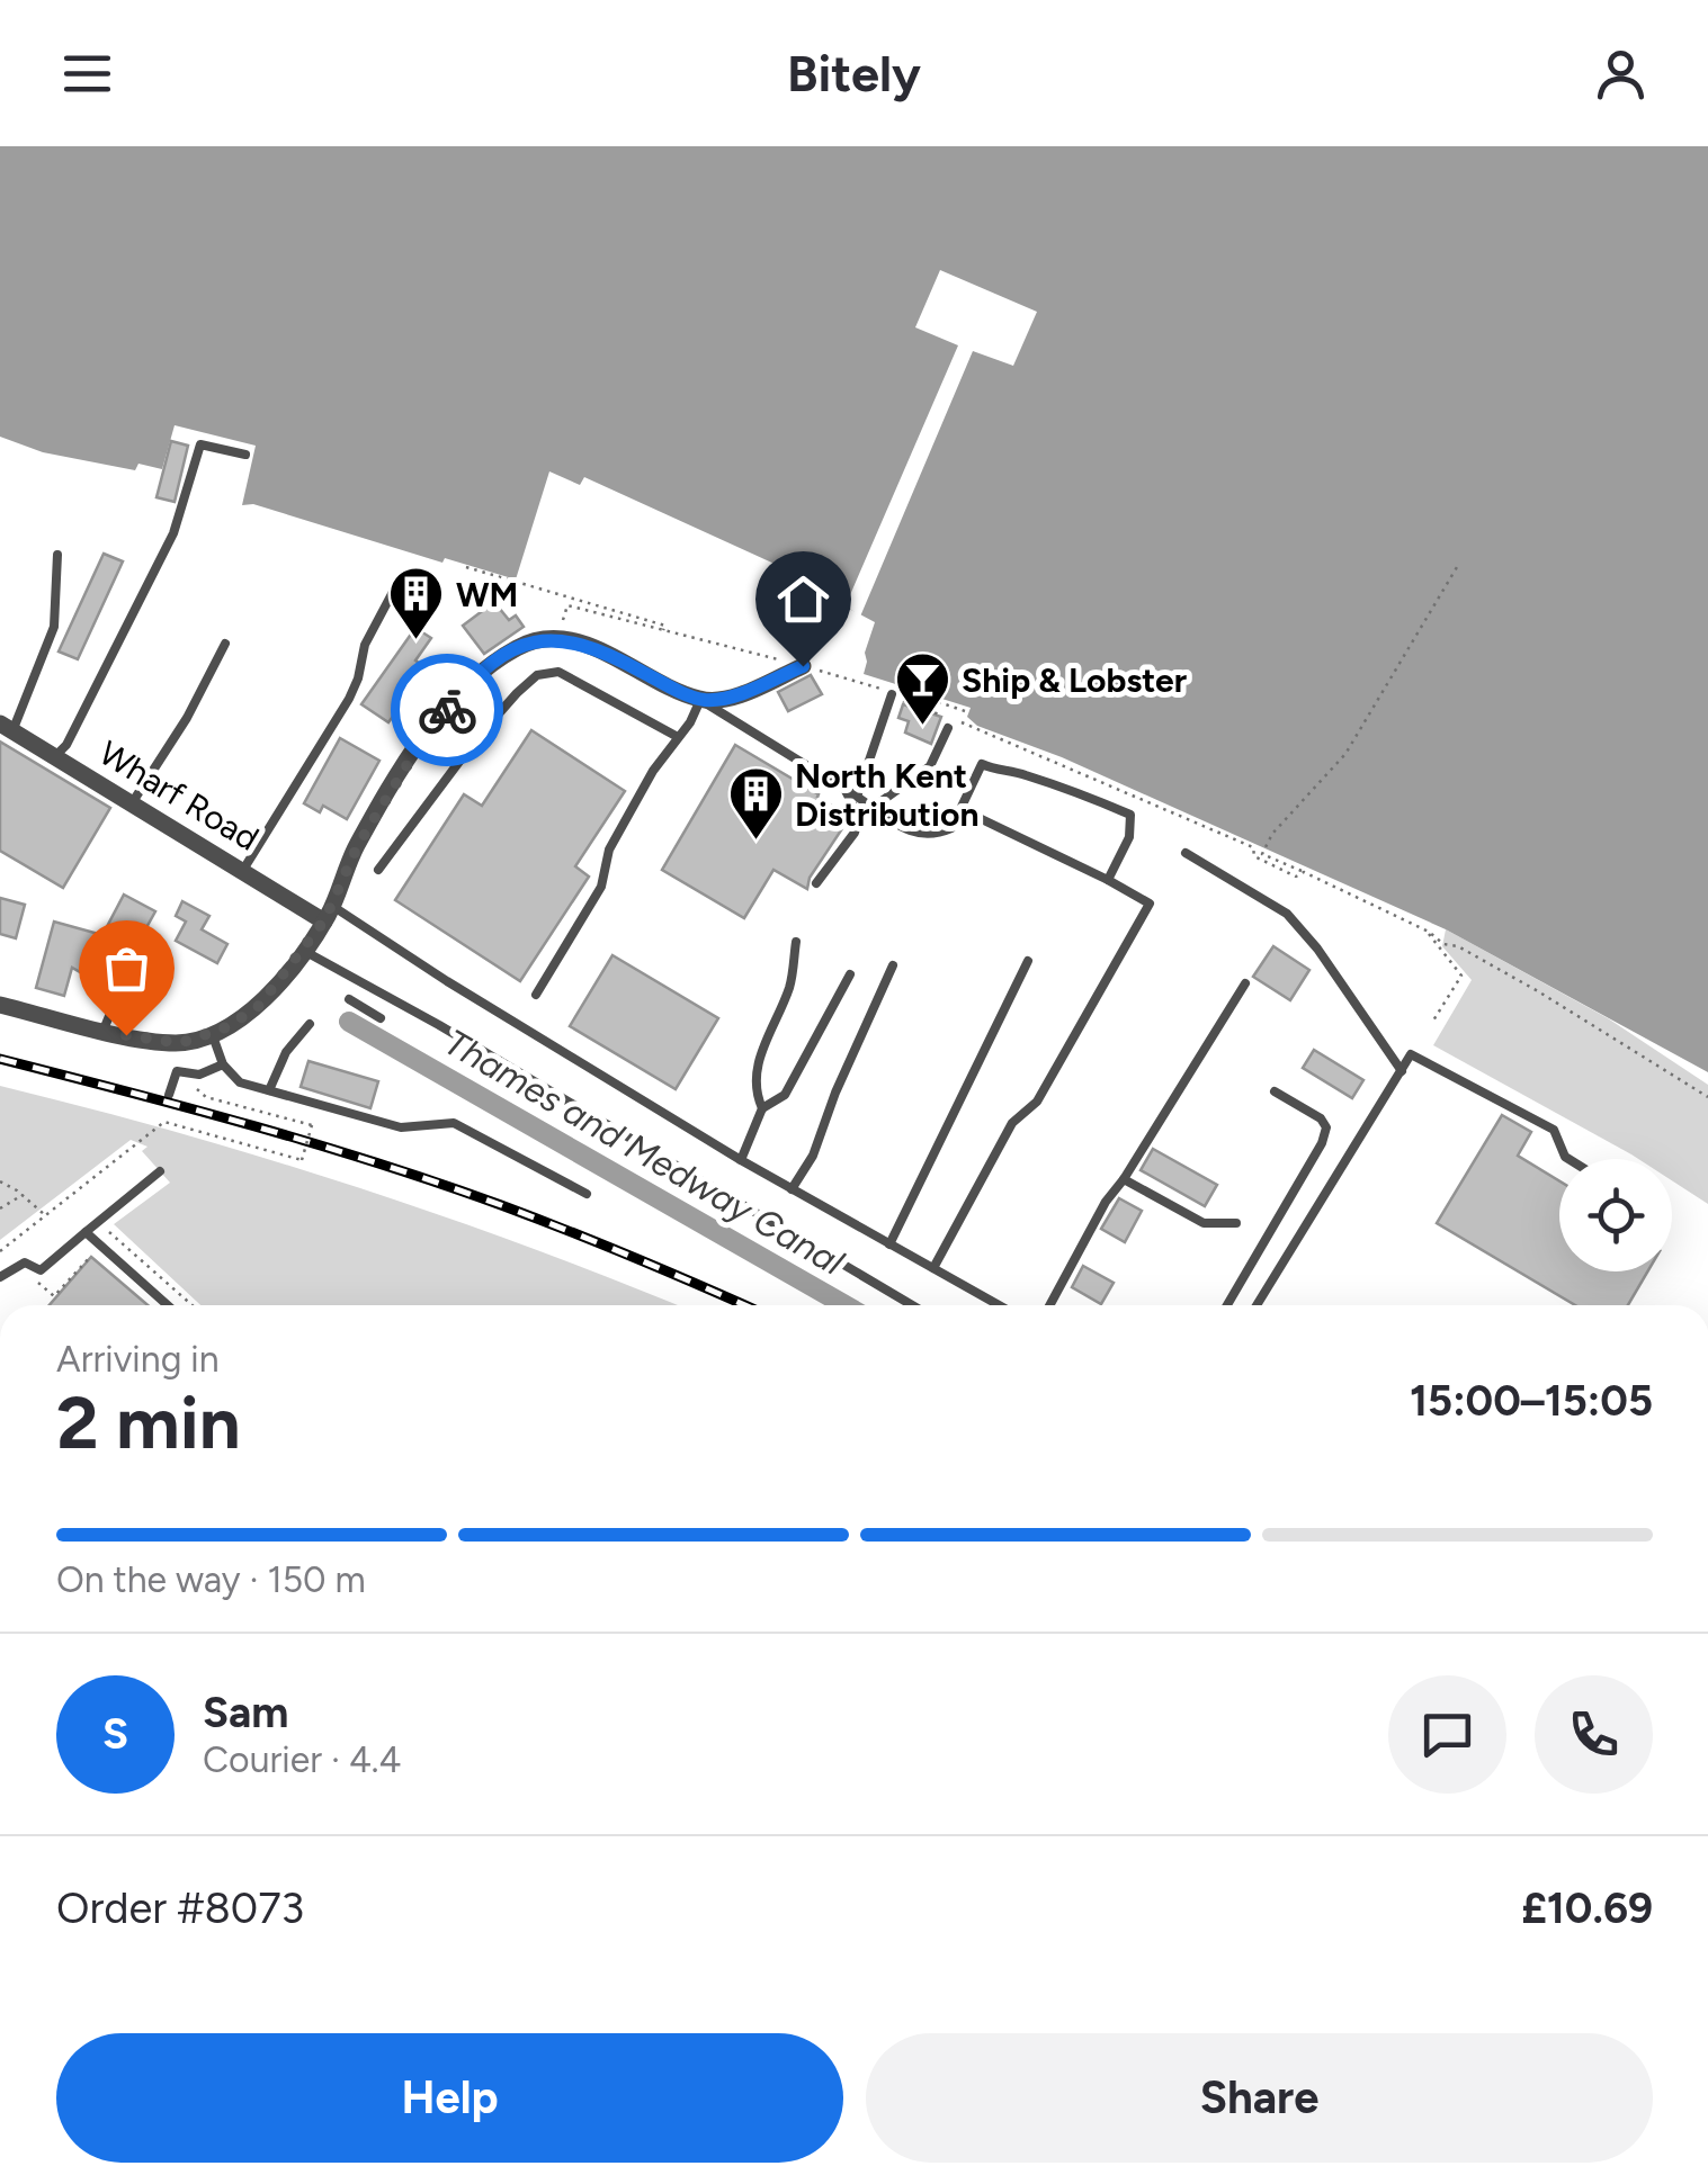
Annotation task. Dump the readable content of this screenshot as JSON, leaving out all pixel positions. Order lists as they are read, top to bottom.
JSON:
{
  "streets": {
    "street": ["Wharf Road"]
  },
  "water": ["Thames and Medway Canal"],
  "places": {
    "building": ["WM", "North Kent Distribution"],
    "bar": ["Ship & Lobster"]
  },
  "page": {
    "header": "Bitely",
    "heading": ["2 min", "Arriving in", "15:00–15:05"],
    "panel": [
      "Sam",
      "Courier · 4.4",
      "Order #8073",
      "£10.69"
    ],
    "bar": "On the way · 150 m",
    "round": "S",
    "buttons": ["Help", "Share"]
  }
}
